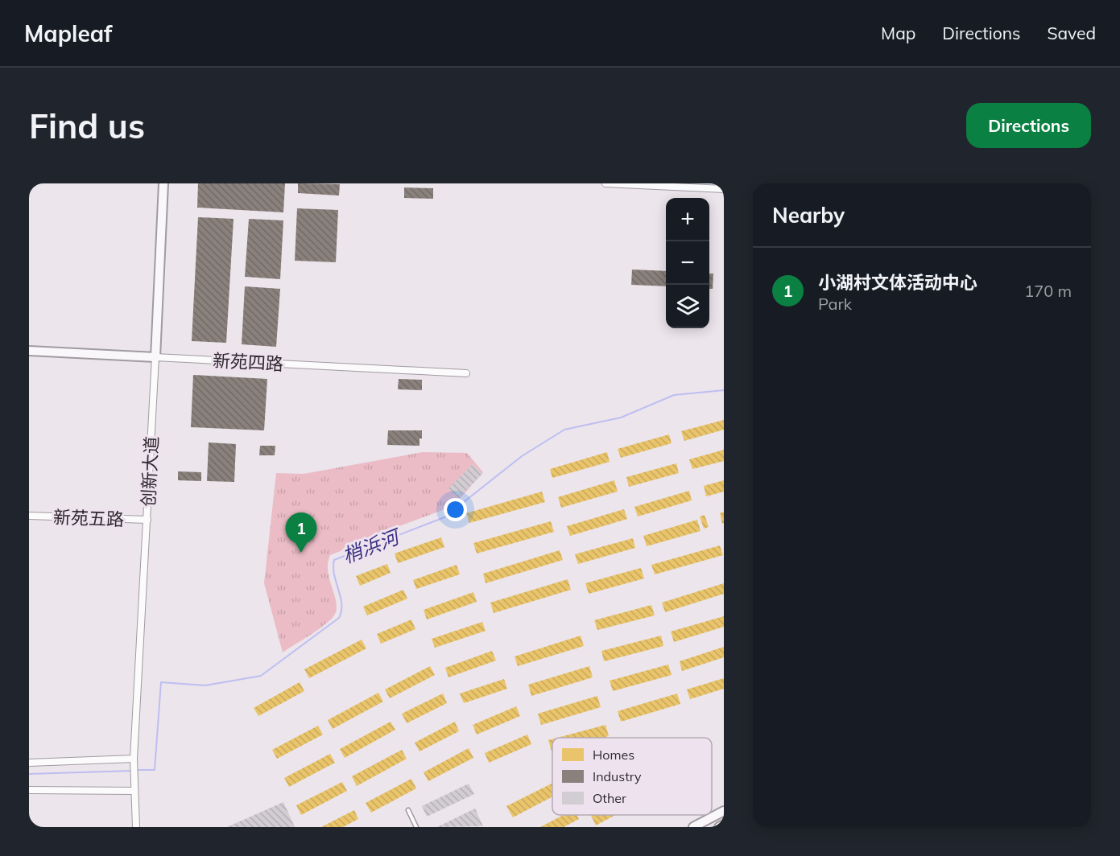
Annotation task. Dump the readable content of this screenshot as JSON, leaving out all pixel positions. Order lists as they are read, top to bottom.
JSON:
{
  "streets": {
    "street": ["新苑四路", "创新大道", "新苑五路"]
  },
  "crossings": [
    ["新苑四路", "创新大道"],
    ["创新大道", "新苑五路"]
  ],
  "water": ["梢浜河"],
  "legend": ["Homes", "Industry", "Other"],
  "page": {
    "header": "Mapleaf",
    "nav": ["Map", "Directions", "Saved"],
    "buttons": "Directions",
    "title": "Find us",
    "heading": "Nearby",
    "map_buttons": ["+", "−"],
    "list": [
      {
        "mark": "1",
        "name": "小湖村文体活动中心",
        "note": "Park",
        "value": "170 m"
      }
    ],
    "pins": "1"
  }
}
